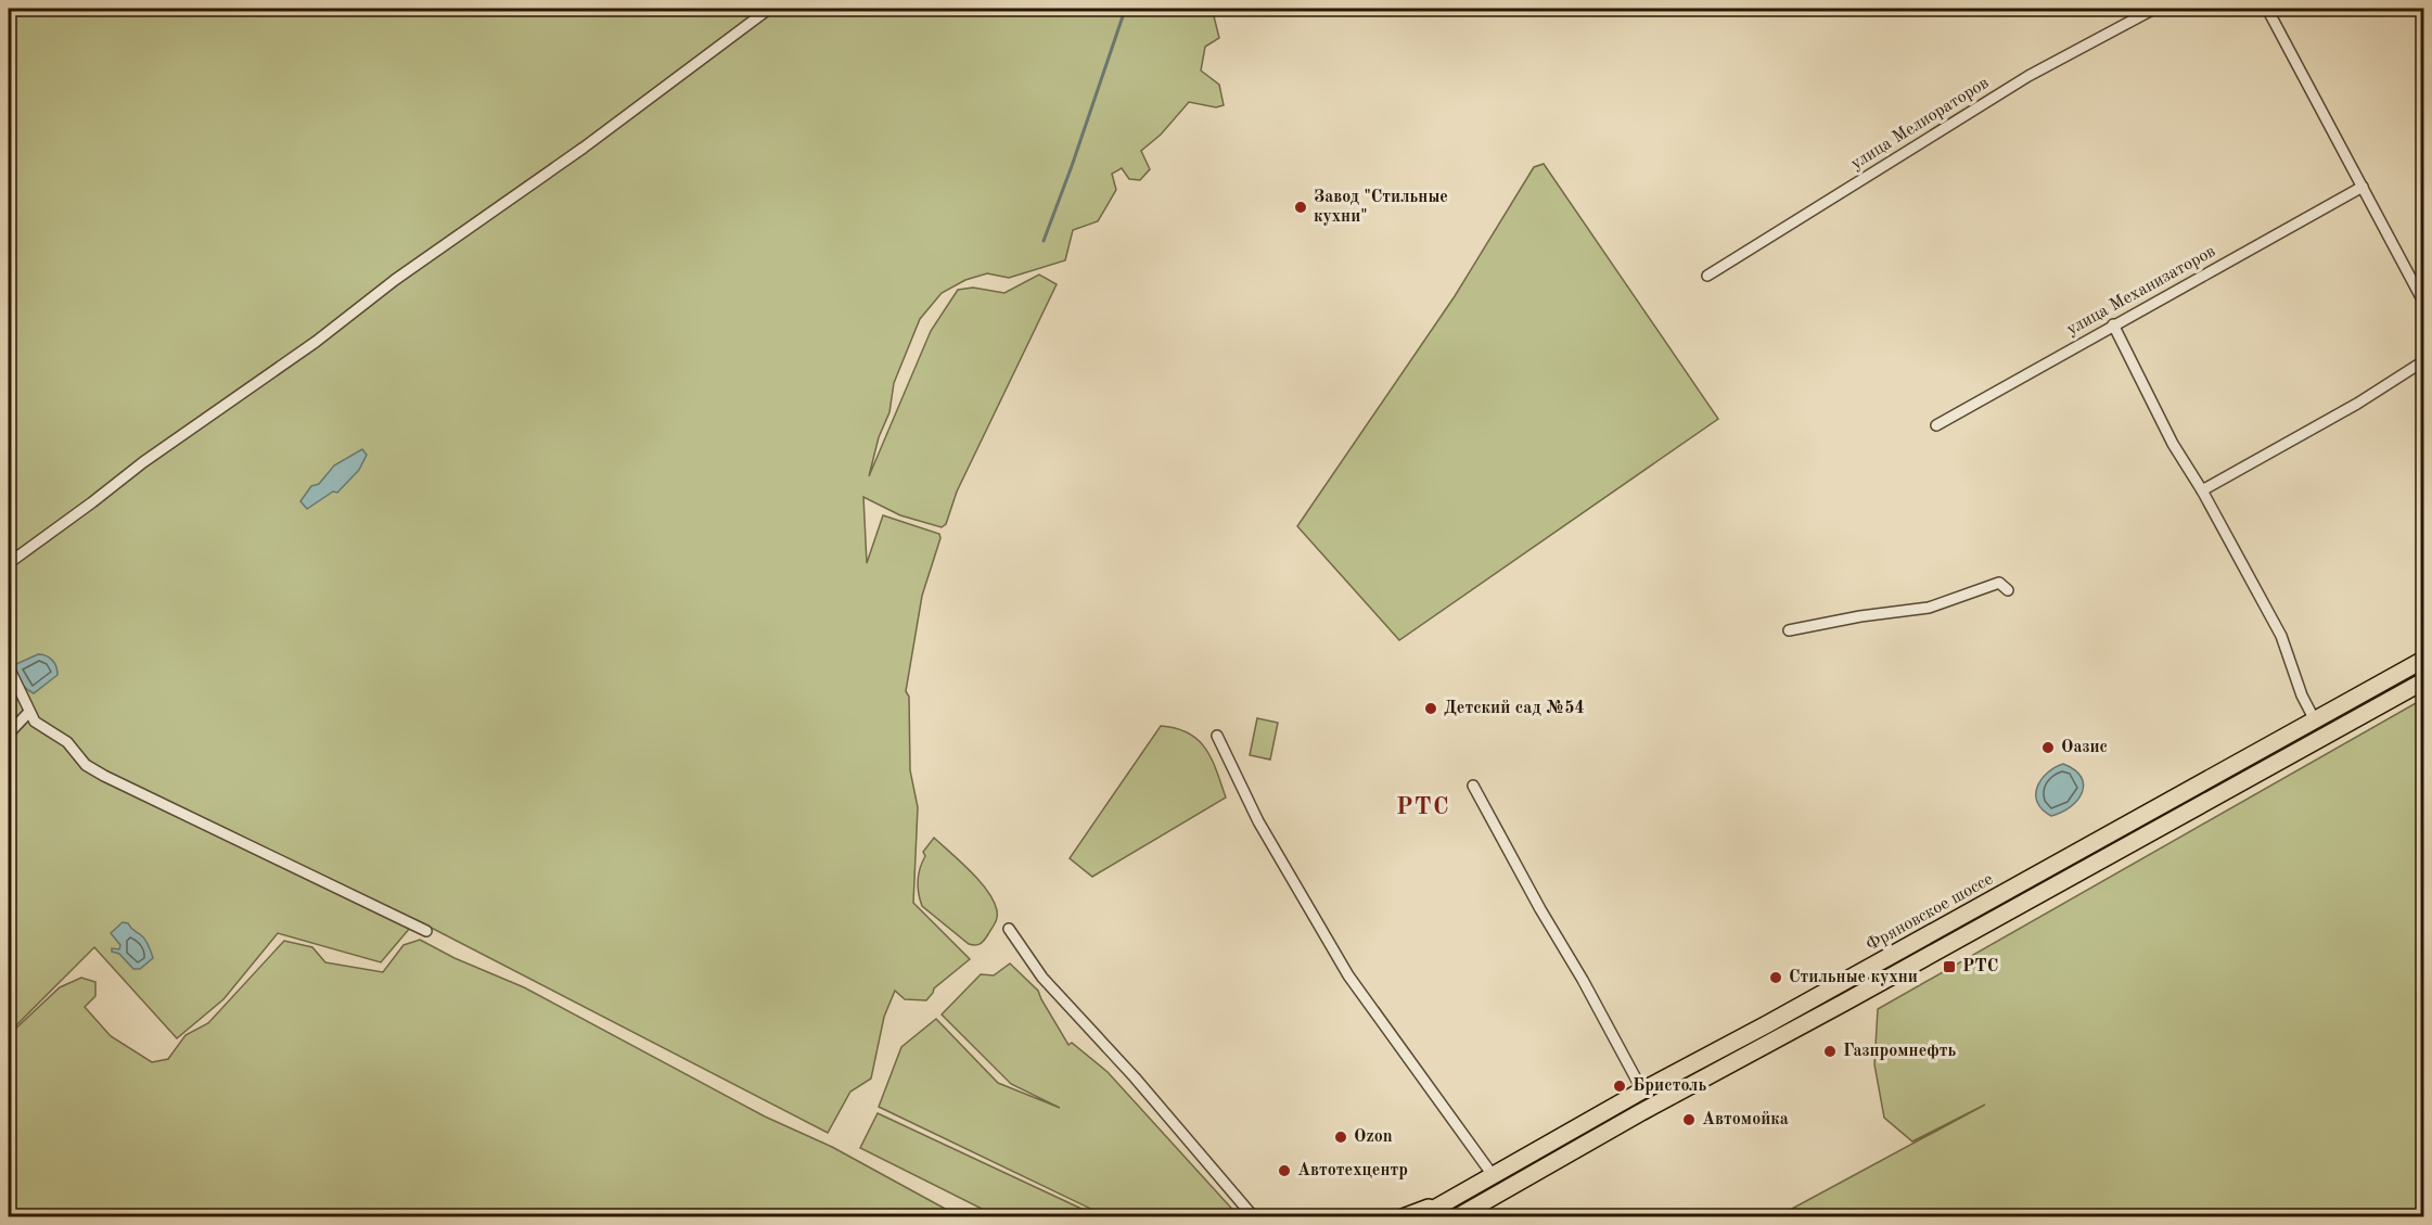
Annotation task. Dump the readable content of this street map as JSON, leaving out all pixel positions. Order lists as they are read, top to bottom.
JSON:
{
  "streets": {
    "main road": ["Фряновское шоссе"],
    "street": ["улица Мелиораторов", "улица Механизаторов"]
  },
  "districts": ["РТС"],
  "places": {
    "other": [
      "Завод \"Стильные кухни\"",
      "Детский сад №54",
      "Оазис",
      "Стильные кухни",
      "Газпромнефть",
      "Бристоль",
      "Автомойка",
      "Ozon",
      "Автотехцентр"
    ],
    "transit": ["РТС"]
  }
}
